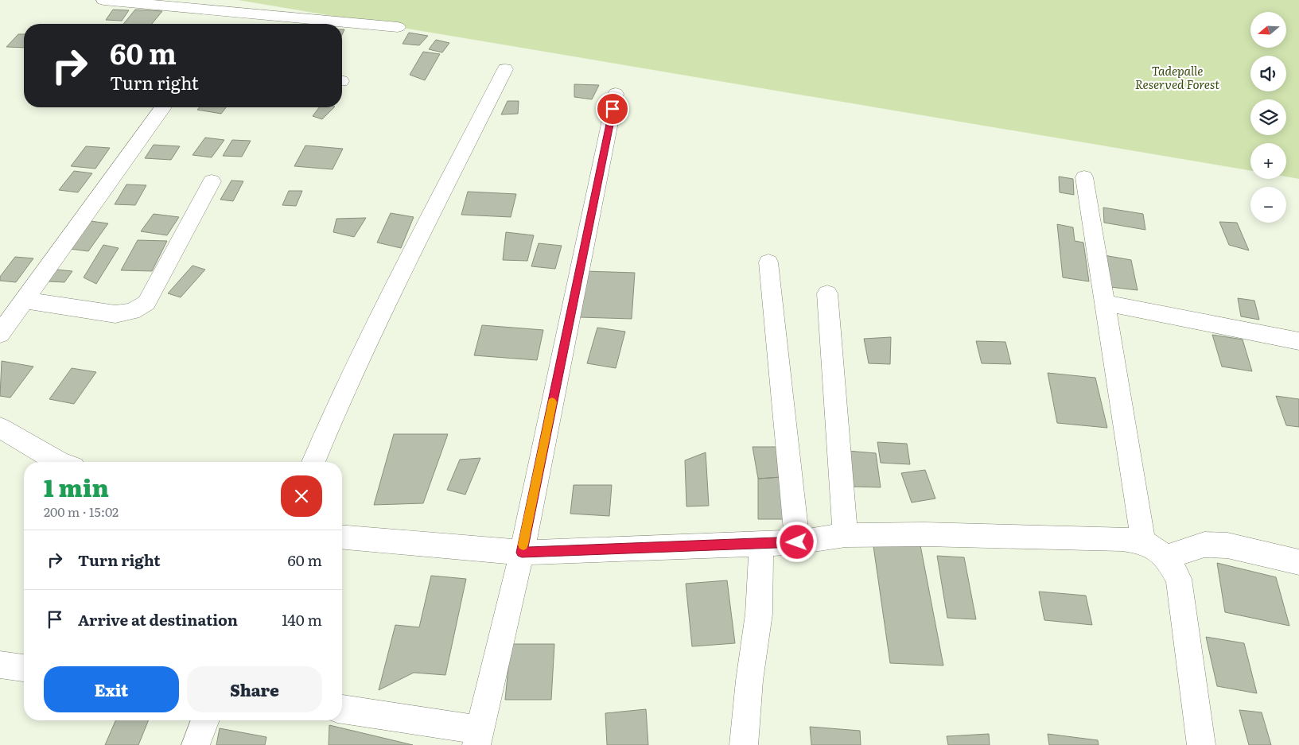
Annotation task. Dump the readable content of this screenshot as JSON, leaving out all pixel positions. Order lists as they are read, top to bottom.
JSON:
{
  "parks": ["Tadepalle Reserved Forest"],
  "north": "left",
  "page": {
    "map_buttons": ["+", "−"],
    "turn": ["60 m", "Turn right"],
    "heading": ["1 min", "200 m · 15:02"],
    "list": [
      {
        "name": "Turn right",
        "value": "60 m"
      },
      {
        "name": "Arrive at destination",
        "value": "140 m"
      }
    ],
    "buttons": ["Exit", "Share"]
  }
}
